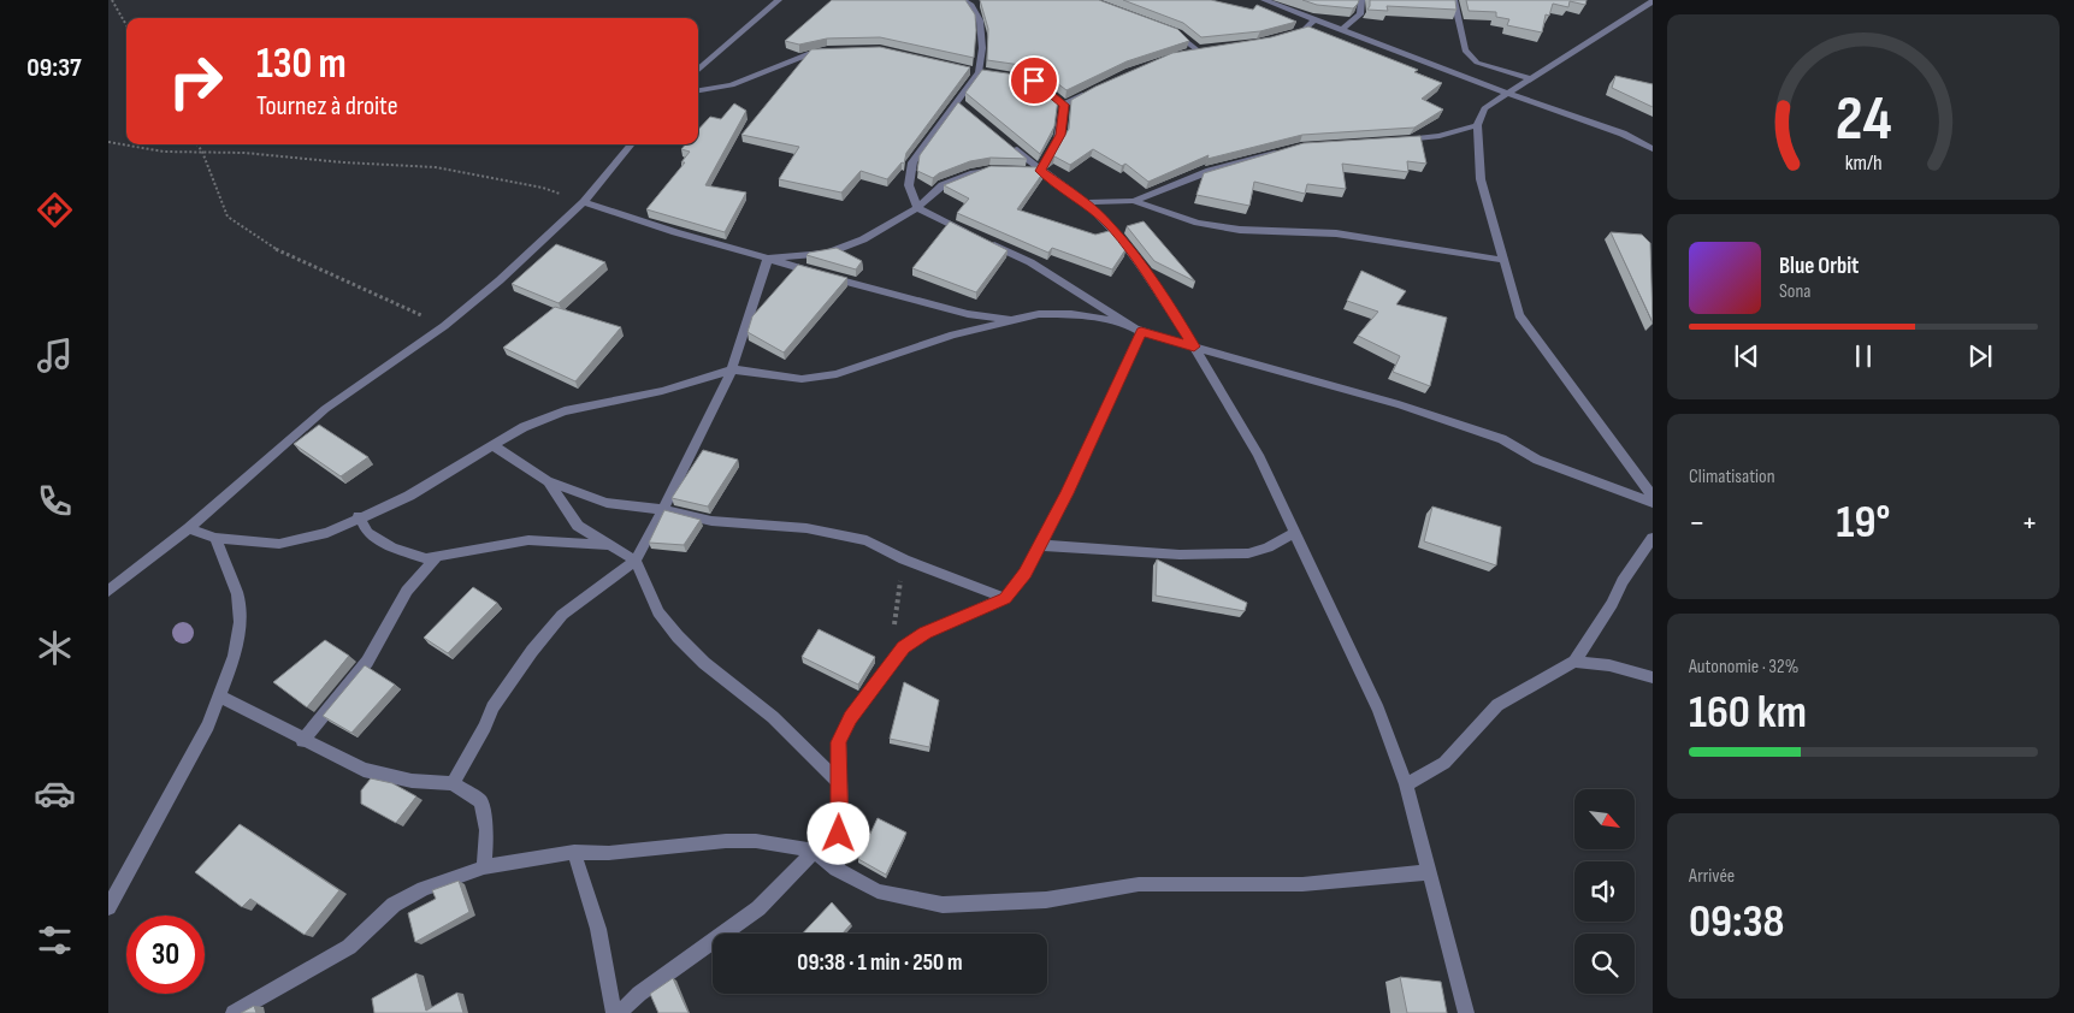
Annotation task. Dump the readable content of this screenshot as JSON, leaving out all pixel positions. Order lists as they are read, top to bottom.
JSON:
{
  "north": "bottom right",
  "page": {
    "tabs": "09:37",
    "turn": ["130 m", "Tournez à droite"],
    "song": ["Blue Orbit", "Sona"],
    "tile": [
      "Climatisation",
      ["Autonomie · 32%", "160 km"],
      ["Arrivée", "09:38"]
    ],
    "heat": ["−", "19°", "+"],
    "limit": "30",
    "trip": "09:38 · 1 min · 250 m",
    "gauge": ["24", "km/h"]
  }
}
